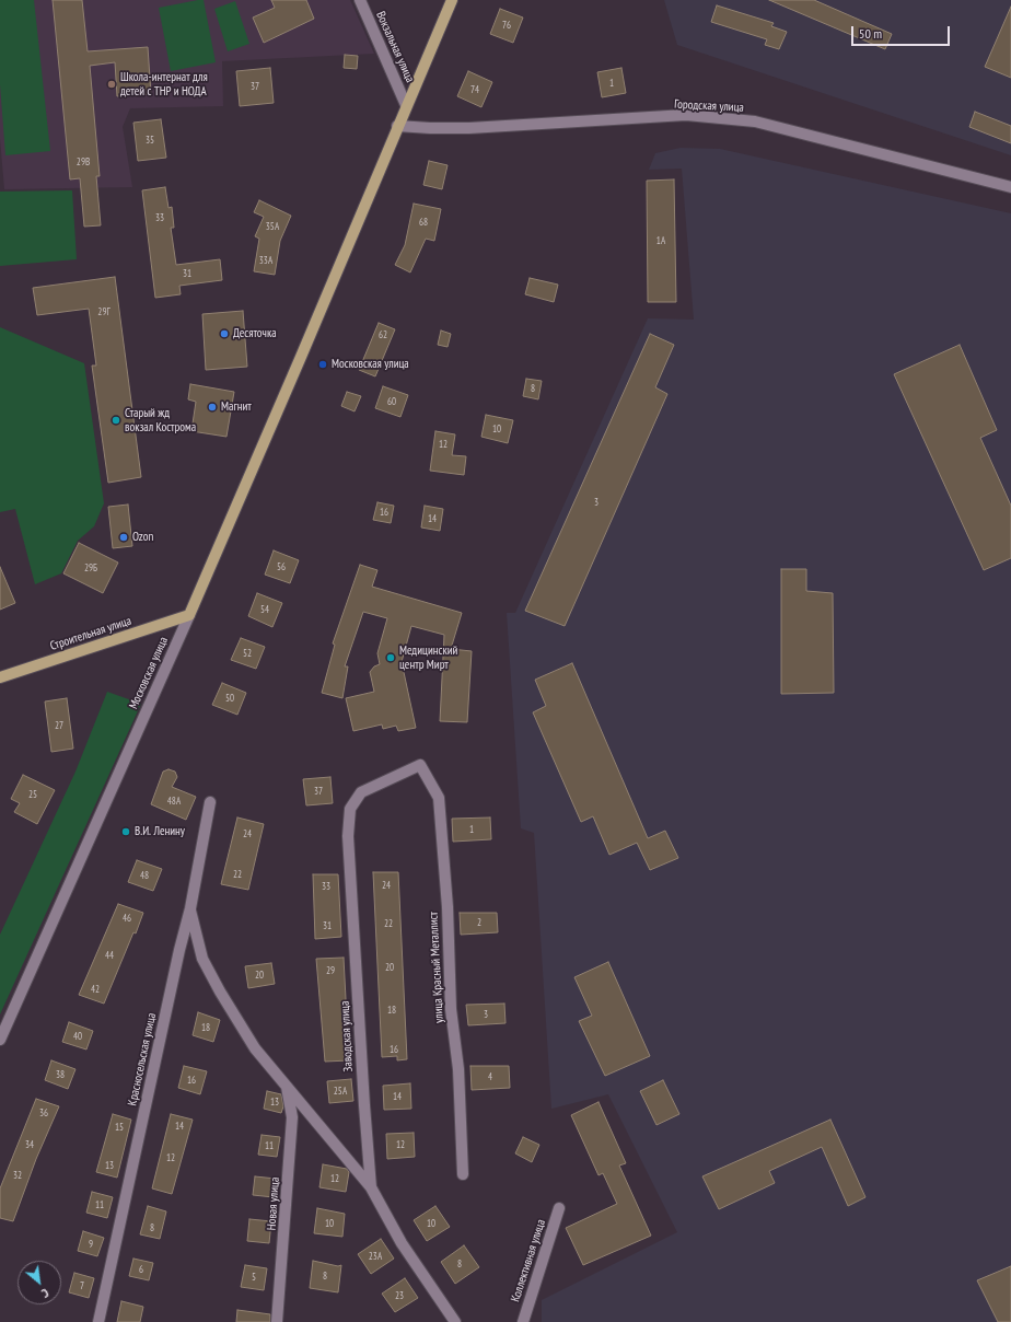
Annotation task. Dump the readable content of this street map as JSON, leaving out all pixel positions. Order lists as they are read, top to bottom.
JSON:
{
  "streets": {
    "main road": ["Строительная улица", "Московская улица"],
    "street": [
      "Вокзальная улица",
      "Городская улица",
      "улица Красный Металлист",
      "Заводская улица",
      "Красносельская улица",
      "Новая улица",
      "Коллективная улица"
    ]
  },
  "crossings": [
    ["Вокзальная улица", "Московская улица"],
    ["Городская улица", "Московская улица"],
    ["Строительная улица", "Московская улица"],
    ["улица Красный Металлист", "Заводская улица"]
  ],
  "places": [
    "Школа-интернат для детей с ТНР и НОДА",
    "Десяточка",
    "Московская улица",
    "Магнит",
    "Старый жд вокзал Кострома",
    "Ozon",
    "Медицинский центр Мирт",
    "В.И. Ленину"
  ],
  "house_numbers": [
    "76",
    "1",
    "37",
    "74",
    "35",
    "29В",
    "33",
    "68",
    "35А",
    "1А",
    "33А",
    "31",
    "29Г",
    "62",
    "8",
    "60",
    "10",
    "12",
    "3",
    "16",
    "14",
    "56",
    "29Б",
    "54",
    "52",
    "50",
    "27",
    "37",
    "25",
    "48А",
    "1",
    "24",
    "22",
    "48",
    "24",
    "33",
    "46",
    "2",
    "22",
    "31",
    "44",
    "20",
    "29",
    "20",
    "42",
    "18",
    "3",
    "18",
    "40",
    "16",
    "38",
    "4",
    "16",
    "25А",
    "14",
    "13",
    "36",
    "14",
    "15",
    "34",
    "12",
    "11",
    "12",
    "13",
    "32",
    "12",
    "11",
    "10",
    "10",
    "8",
    "9",
    "23А",
    "8",
    "6",
    "8",
    "5",
    "7",
    "23"
  ],
  "scale_bar": "50 m",
  "north": "bottom right"
}
